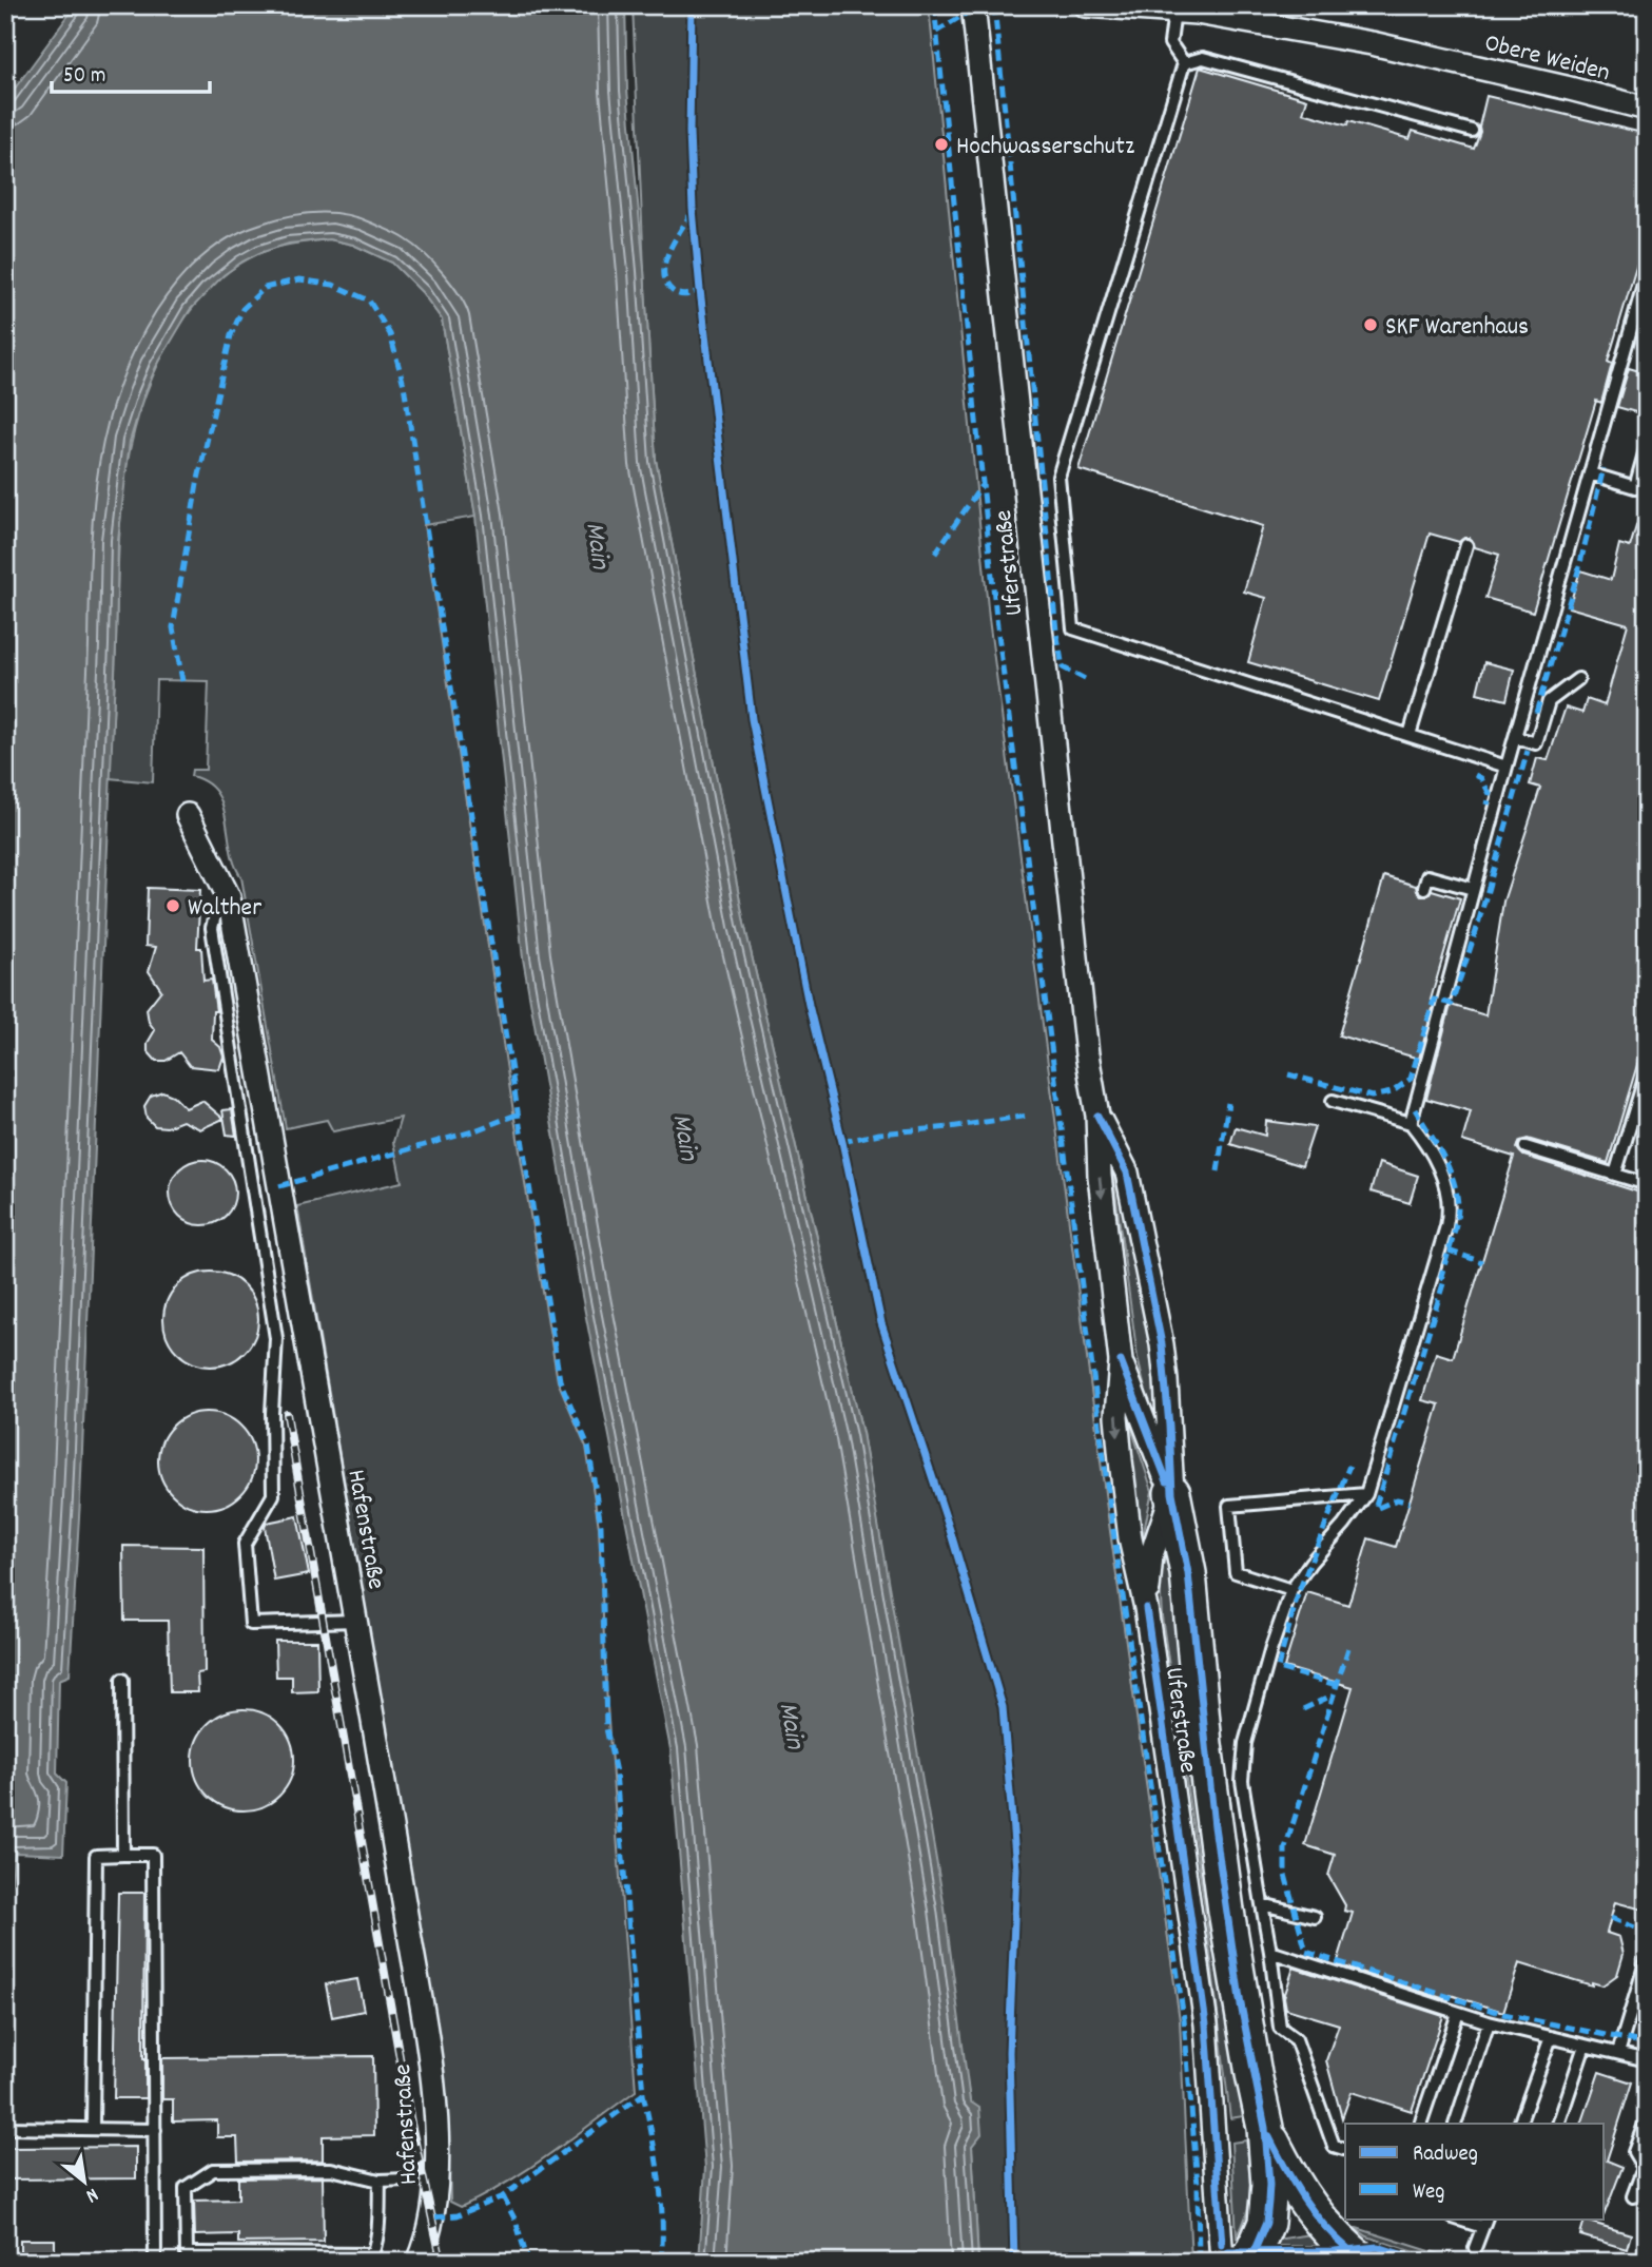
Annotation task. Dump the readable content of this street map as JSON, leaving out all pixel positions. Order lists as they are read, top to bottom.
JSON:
{
  "streets": {
    "street": ["Obere Weiden", "Uferstraße", "Hafenstraße"]
  },
  "water": ["Main"],
  "places": ["Hochwasserschutz", "SKF Warenhaus", "Walther"],
  "legend": ["Radweg", "Weg"],
  "scale_bar": "50 m",
  "north": "bottom right"
}
